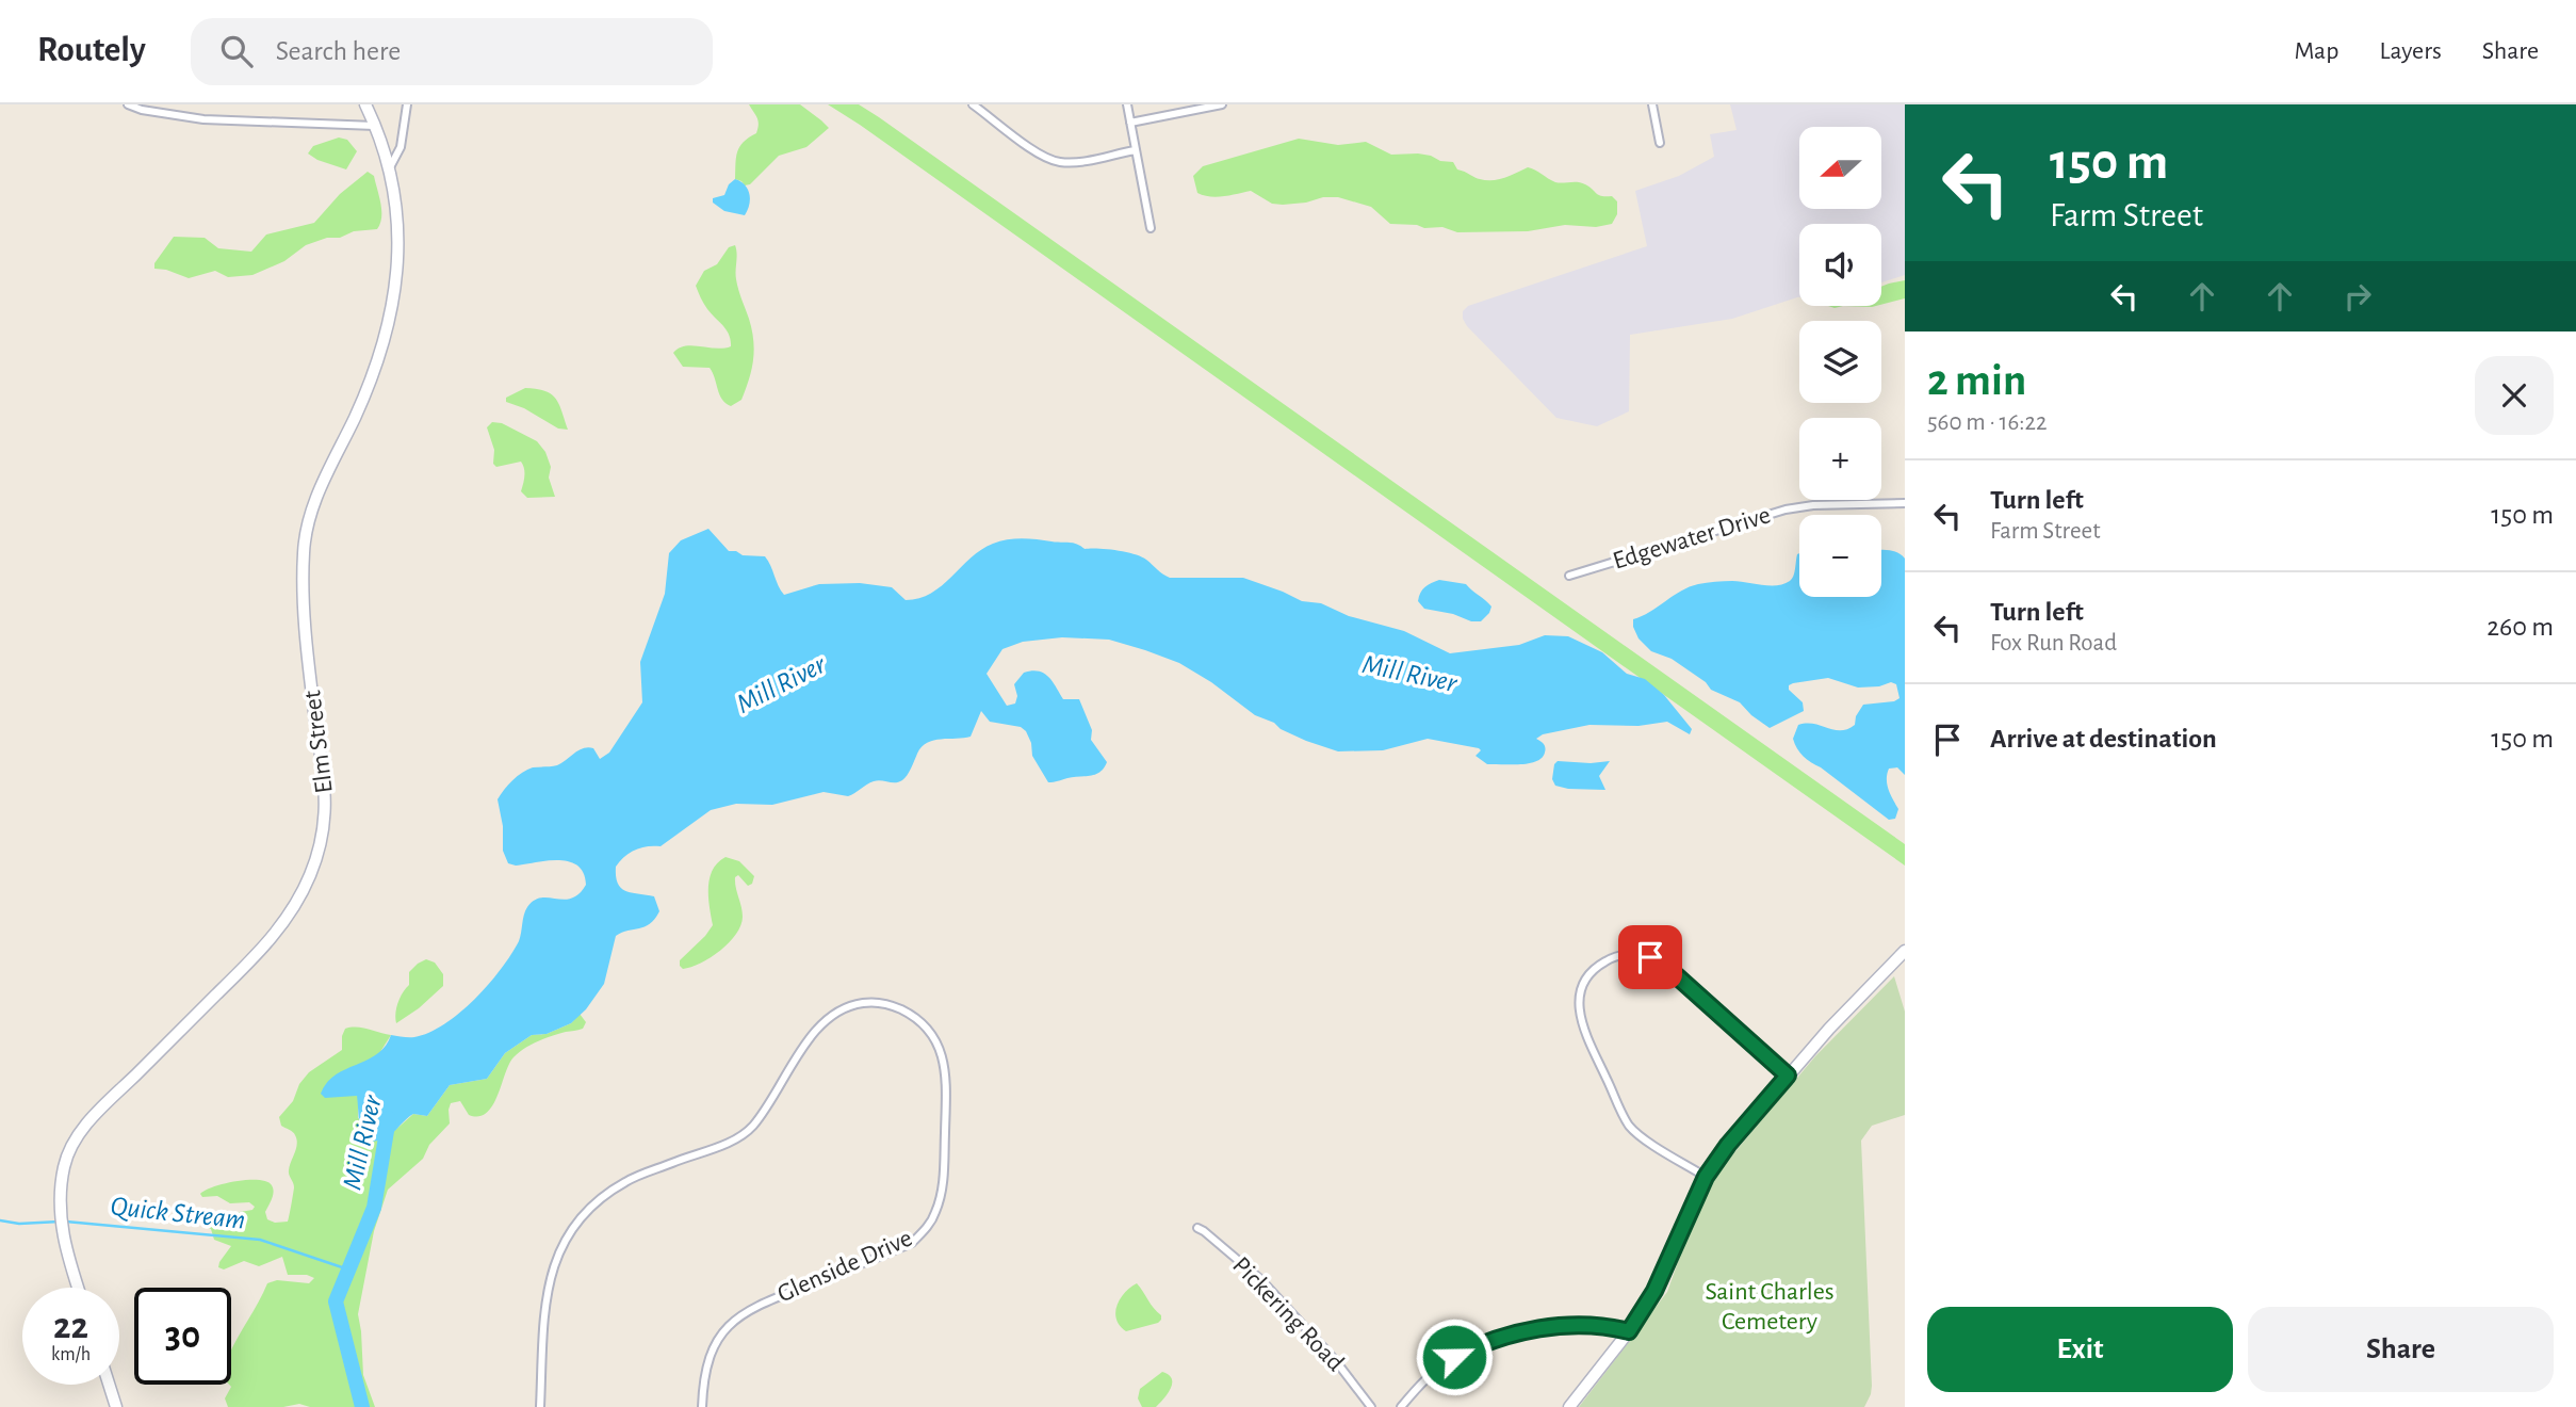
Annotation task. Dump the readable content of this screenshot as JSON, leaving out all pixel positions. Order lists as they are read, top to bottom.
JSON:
{
  "streets": {
    "main road": ["Elm Street"],
    "street": ["Edgewater Drive", "Glenside Drive", "Pickering Road"]
  },
  "water": ["Mill River", "Quick Stream"],
  "parks": ["Saint Charles Cemetery"],
  "north": "left",
  "page": {
    "header": "Routely",
    "search": "Search here",
    "nav": ["Map", "Layers", "Share"],
    "turn": ["150 m", "Farm Street"],
    "map_buttons": ["+", "−"],
    "heading": ["2 min", "560 m · 16:22"],
    "list": [
      {
        "name": "Turn left",
        "note": "Farm Street",
        "value": "150 m"
      },
      {
        "name": "Turn left",
        "note": "Fox Run Road",
        "value": "260 m"
      },
      {
        "name": "Arrive at destination",
        "value": "150 m"
      }
    ],
    "speed": "22 km/h",
    "limit": "30",
    "buttons": ["Exit", "Share"]
  }
}
